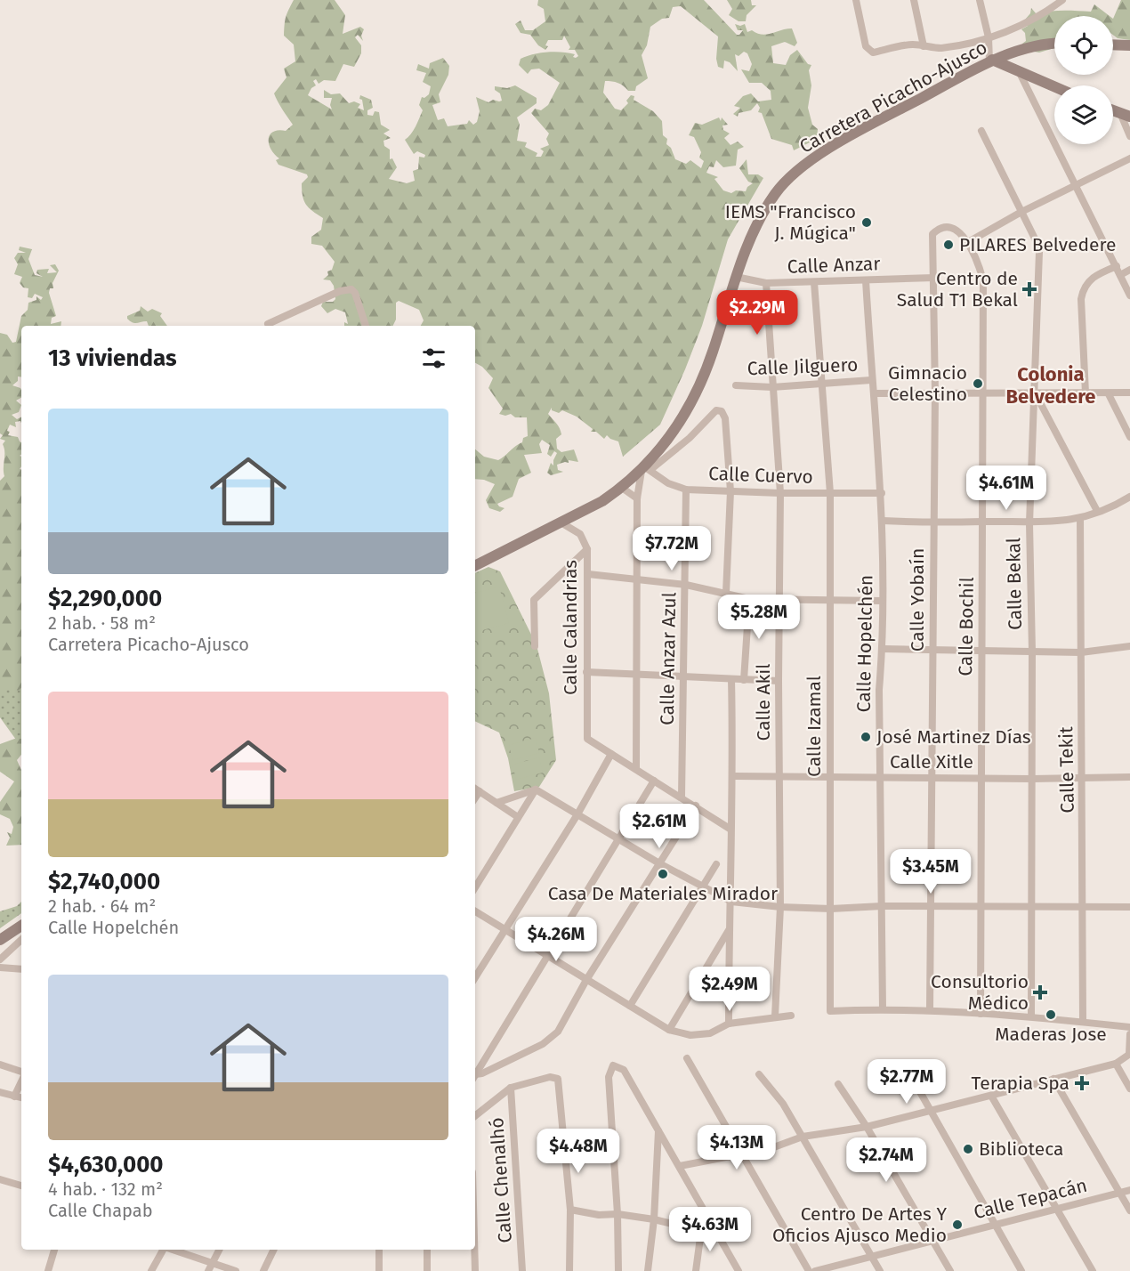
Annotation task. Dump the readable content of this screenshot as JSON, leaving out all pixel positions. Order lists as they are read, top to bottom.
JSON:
{
  "streets": {
    "main road": ["Carretera Picacho-Ajusco"],
    "street": [
      "Calle Anzar",
      "Calle Jilguero",
      "Calle Cuervo",
      "Calle Bekal",
      "Calle Yobaín",
      "Calle Bochil",
      "Calle Calandrias",
      "Calle Hopelchén",
      "Calle Anzar Azul",
      "Calle Akil",
      "Calle Izamal",
      "Calle Xitle",
      "Calle Tekit",
      "Calle Chenalhó",
      "Calle Tepacán"
    ]
  },
  "crossings": [
    ["Carretera Picacho-Ajusco", "Calle Anzar"],
    ["Carretera Picacho-Ajusco", "Calle Cuervo"],
    ["Carretera Picacho-Ajusco", "Calle Calandrias"],
    ["Calle Anzar", "Calle Yobaín"],
    ["Calle Anzar", "Calle Hopelchén"],
    ["Calle Anzar", "Calle Akil"],
    ["Calle Anzar", "Calle Izamal"],
    ["Calle Jilguero", "Calle Hopelchén"],
    ["Calle Jilguero", "Calle Akil"],
    ["Calle Jilguero", "Calle Izamal"],
    ["Calle Cuervo", "Calle Hopelchén"],
    ["Calle Cuervo", "Calle Anzar Azul"],
    ["Calle Cuervo", "Calle Akil"],
    ["Calle Cuervo", "Calle Izamal"],
    ["Calle Bekal", "Calle Xitle"],
    ["Calle Yobaín", "Calle Bochil"],
    ["Calle Yobaín", "Calle Xitle"],
    ["Calle Bochil", "Calle Xitle"],
    ["Calle Hopelchén", "Calle Izamal"],
    ["Calle Hopelchén", "Calle Xitle"],
    ["Calle Akil", "Calle Xitle"],
    ["Calle Izamal", "Calle Xitle"],
    ["Calle Xitle", "Calle Tekit"]
  ],
  "districts": ["Colonia Belvedere"],
  "places": {
    "other": [
      "IEMS \"Francisco J. Múgica\"",
      "PILARES Belvedere",
      "Gimnacio Celestino",
      "José Martinez Días",
      "Casa De Materiales Mirador",
      "Maderas Jose",
      "Biblioteca",
      "Centro De Artes Y Oficios Ajusco Medio"
    ],
    "health": ["Centro de Salud T1 Bekal", "Consultorio Médico", "Terapia Spa"]
  },
  "page": {
    "price": [
      "$2.29M",
      "$4.61M",
      "$7.72M",
      "$5.28M",
      "$2.61M",
      "$3.45M",
      "$4.26M",
      "$2.49M",
      "$2.77M",
      "$4.13M",
      "$4.48M",
      "$2.74M",
      "$4.63M"
    ],
    "heading": "13 viviendas",
    "list": [
      {
        "name": "$2,290,000",
        "note": "2 hab. · 58 m² · Carretera Picacho-Ajusco"
      },
      {
        "name": "$2,740,000",
        "note": "2 hab. · 64 m² · Calle Hopelchén"
      },
      {
        "name": "$4,630,000",
        "note": "4 hab. · 132 m² · Calle Chapab"
      }
    ]
  }
}
